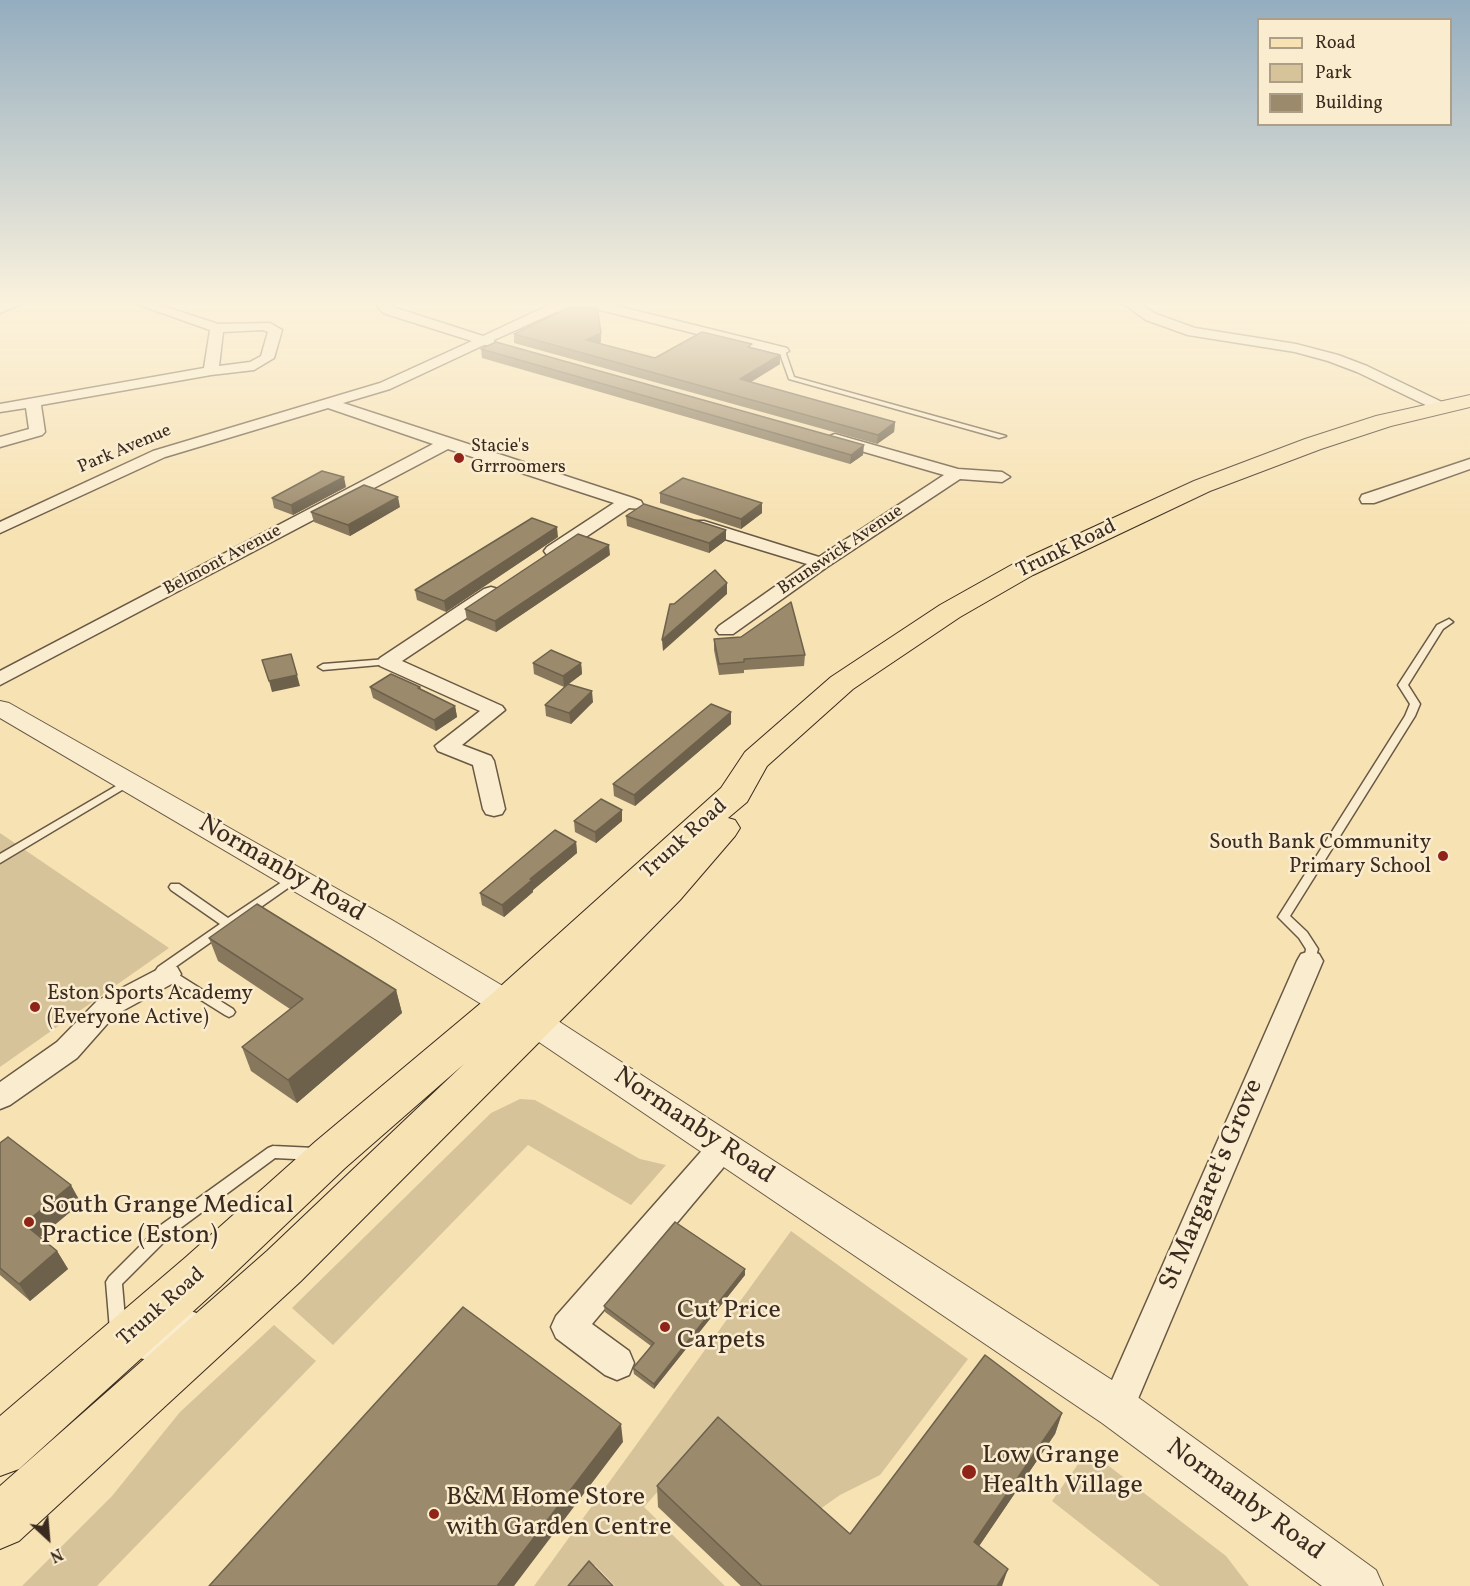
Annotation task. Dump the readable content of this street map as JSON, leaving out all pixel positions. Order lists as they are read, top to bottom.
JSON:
{
  "streets": {
    "main road": ["Trunk Road"],
    "street": [
      "Park Avenue",
      "Brunswick Avenue",
      "Belmont Avenue",
      "Normanby Road",
      "St Margaret's Grove"
    ]
  },
  "crossings": [
    ["Trunk Road", "Normanby Road"],
    ["Normanby Road", "St Margaret's Grove"]
  ],
  "places": [
    "Stacie's Grrroomers",
    "South Bank Community Primary School",
    "Eston Sports Academy (Everyone Active)",
    "South Grange Medical Practice (Eston)",
    "Cut Price Carpets",
    "Low Grange Health Village",
    "B&M Home Store with Garden Centre"
  ],
  "legend": ["Road", "Park", "Building"],
  "north": "bottom right"
}
